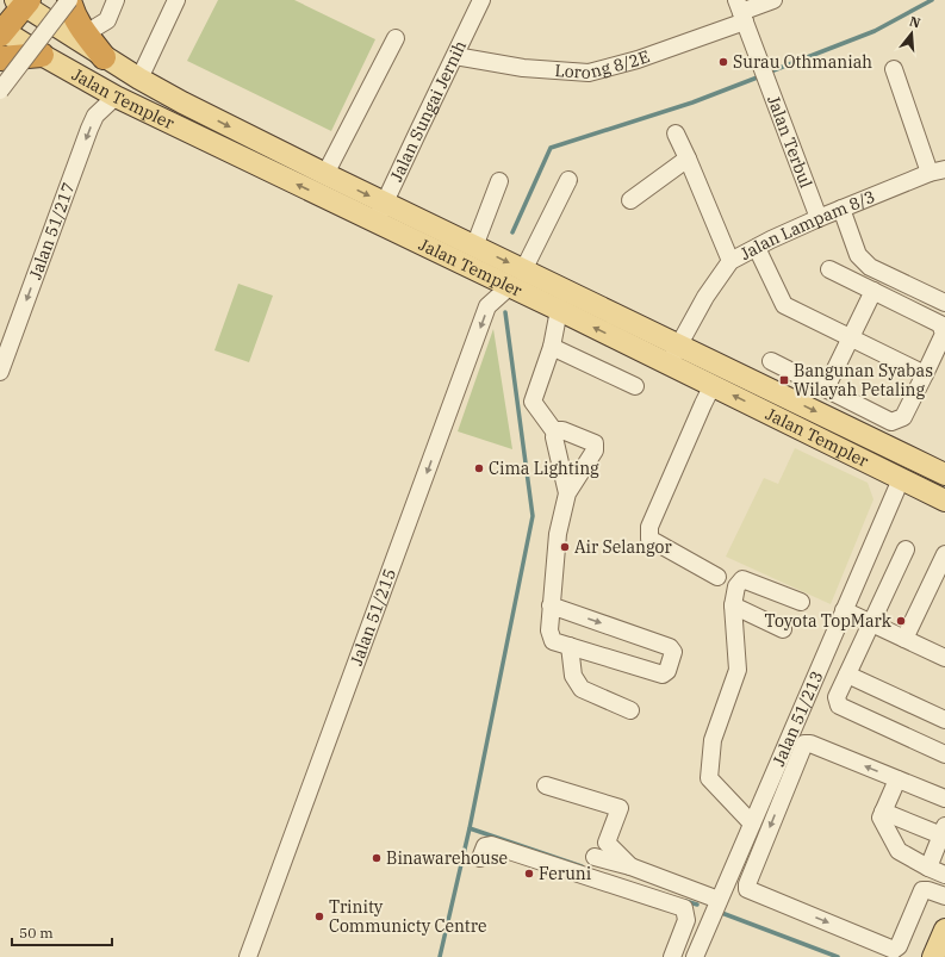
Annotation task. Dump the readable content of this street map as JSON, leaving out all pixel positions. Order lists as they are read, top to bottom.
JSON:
{
  "streets": {
    "main road": ["Jalan Templer"],
    "street": [
      "Lorong 8/2E",
      "Jalan Sungai Jernih",
      "Jalan Terbul",
      "Jalan Lampam 8/3",
      "Jalan 51/217",
      "Jalan 51/215",
      "Jalan 51/213"
    ]
  },
  "crossings": [
    ["Lorong 8/2E", "Jalan Sungai Jernih"],
    ["Lorong 8/2E", "Jalan Terbul"],
    ["Jalan Templer", "Jalan Sungai Jernih"],
    ["Jalan Templer", "Jalan Lampam 8/3"],
    ["Jalan Templer", "Jalan 51/217"],
    ["Jalan Templer", "Jalan 51/215"],
    ["Jalan Templer", "Jalan 51/213"],
    ["Jalan Terbul", "Jalan Lampam 8/3"]
  ],
  "one_way": ["Jalan 51/217", "Jalan 51/215"],
  "places": {
    "other": [
      "Surau Othmaniah",
      "Cima Lighting",
      "Air Selangor",
      "Toyota TopMark",
      "Binawarehouse",
      "Feruni",
      "Trinity Communicty Centre"
    ],
    "transit": ["Bangunan Syabas Wilayah Petaling"]
  },
  "scale_bar": "50 m",
  "north": "top"
}
